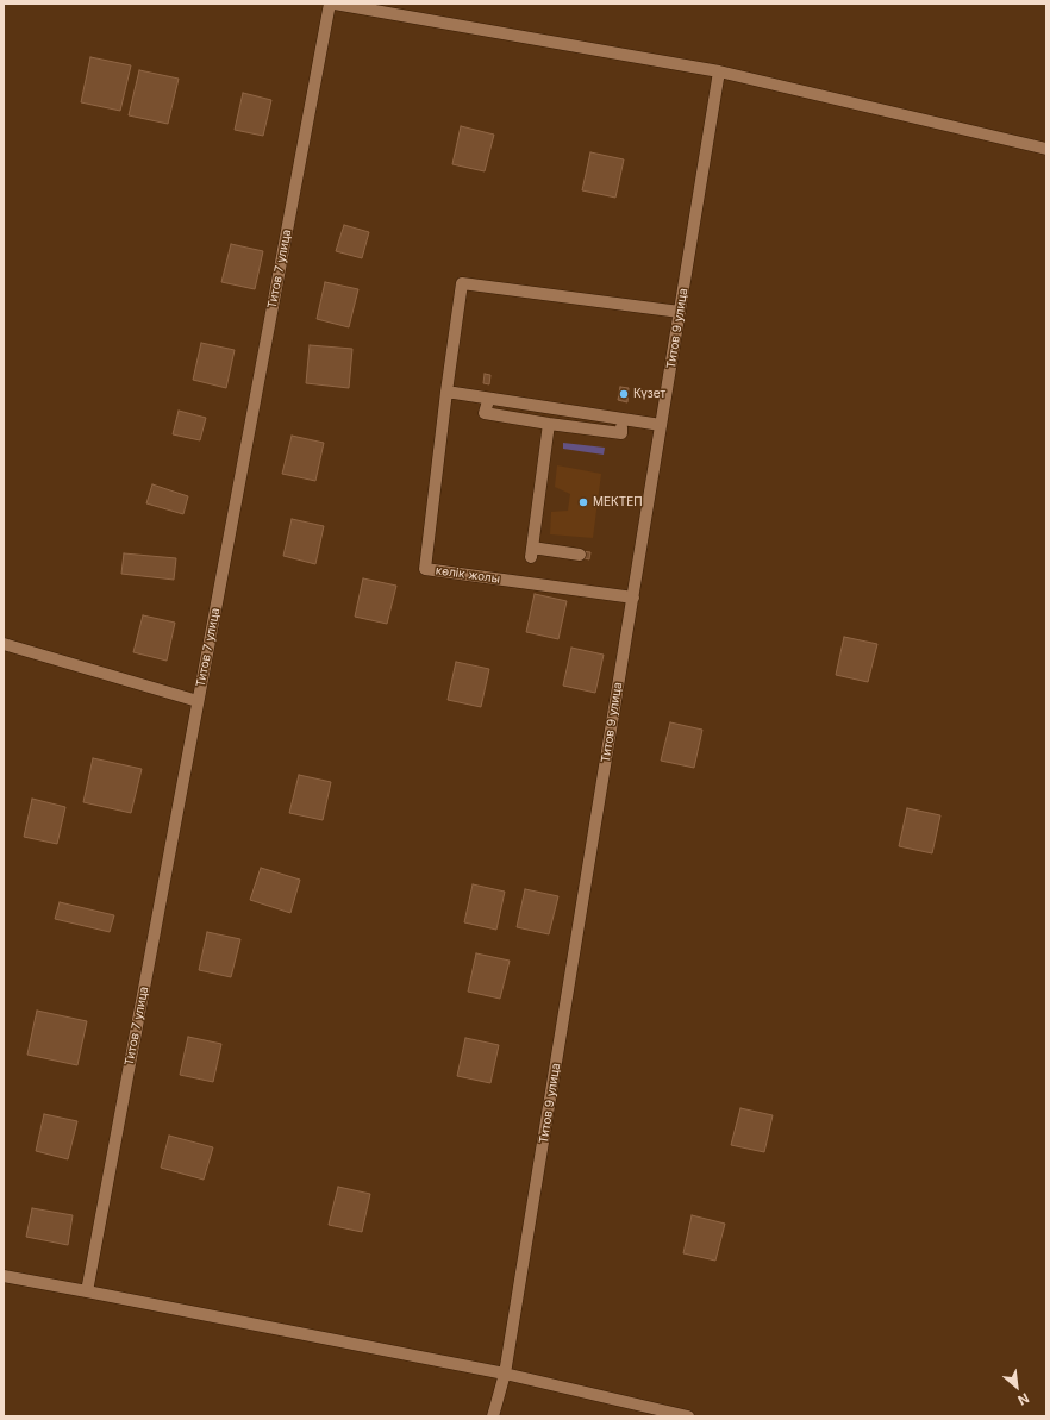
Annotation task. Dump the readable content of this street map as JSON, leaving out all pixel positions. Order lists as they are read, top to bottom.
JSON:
{
  "streets": {
    "street": ["Титов 7 улица", "Титов 9 улица", "көлік жолы"]
  },
  "crossings": [
    ["Титов 9 улица", "көлік жолы"]
  ],
  "places": ["Күзет", "МЕКТЕП"],
  "north": "bottom right"
}
